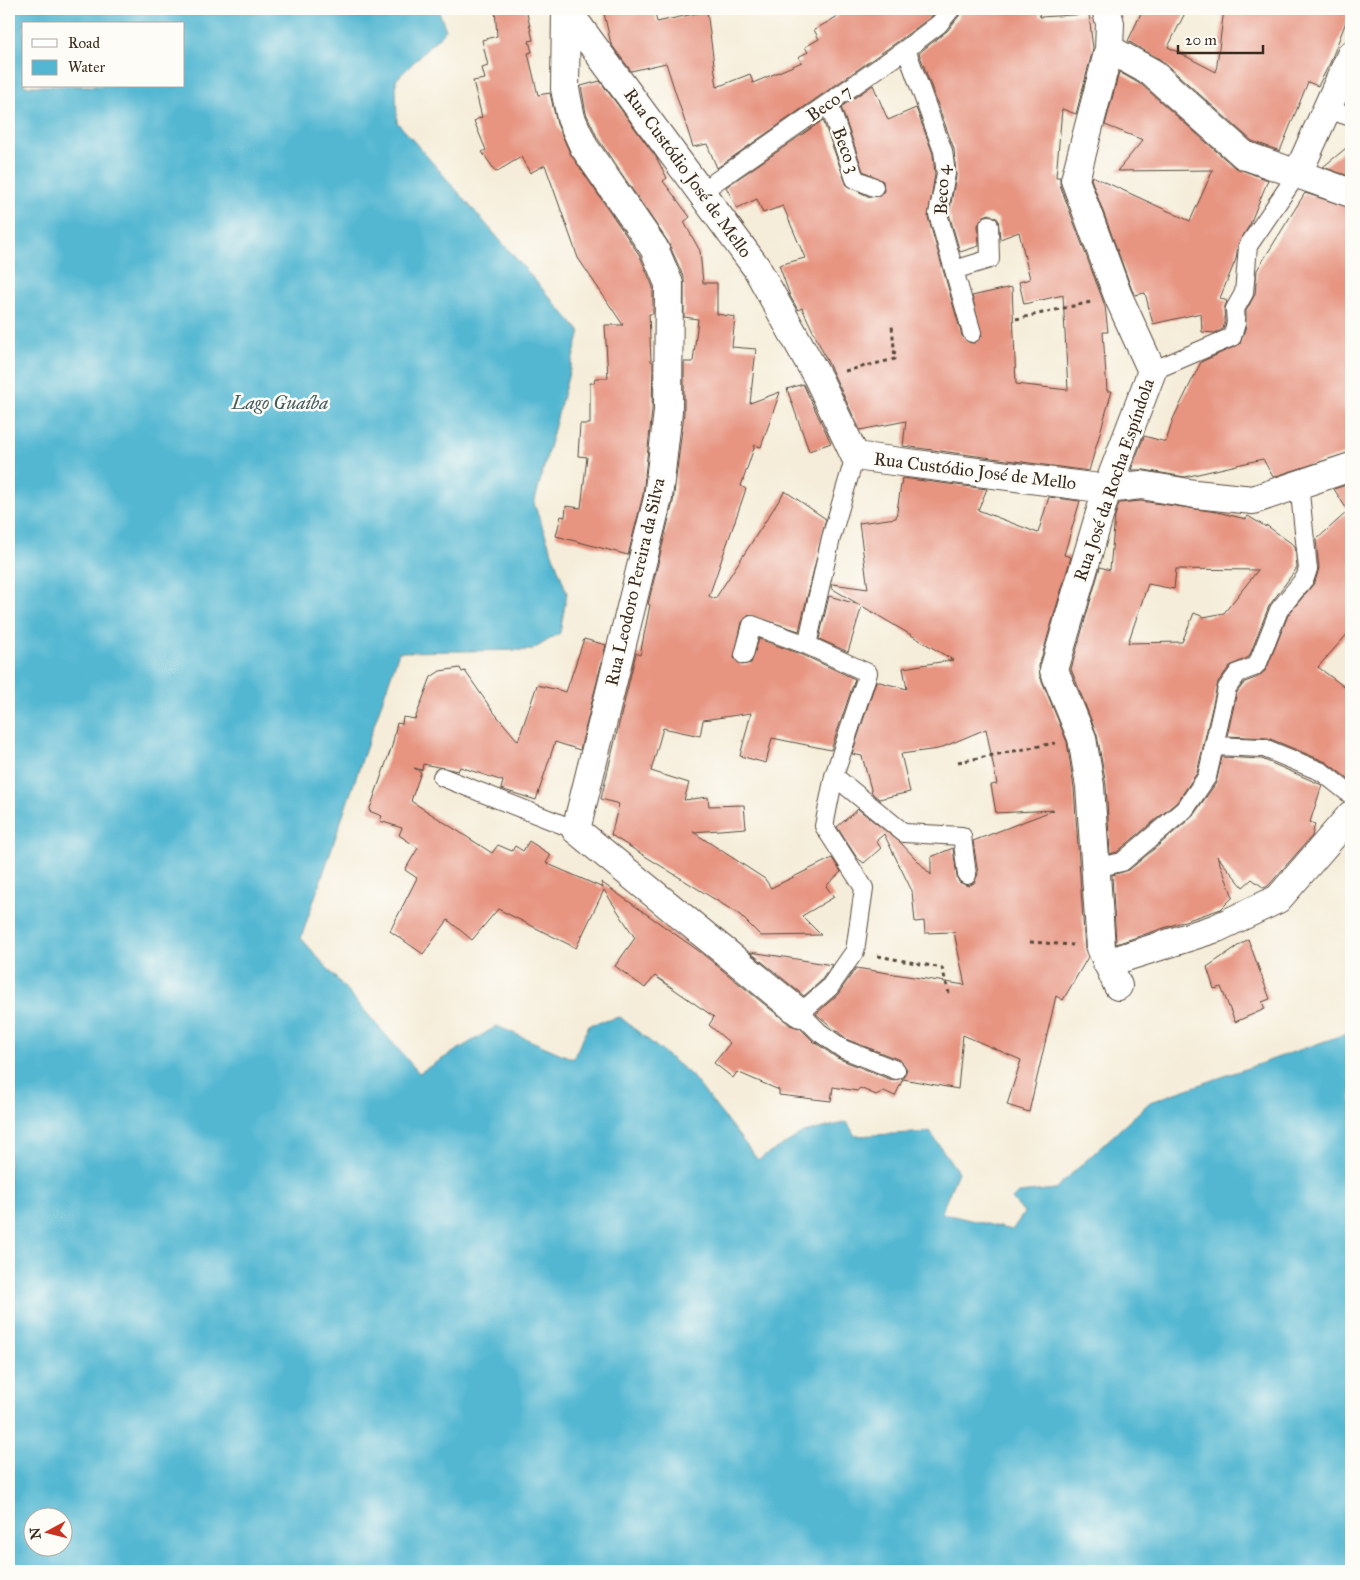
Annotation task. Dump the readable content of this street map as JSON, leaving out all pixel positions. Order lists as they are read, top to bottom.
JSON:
{
  "streets": {
    "street": ["Rua Custódio José de Mello", "Rua José da Rocha Espíndola", "Rua Leodoro Pereira da Silva"],
    "lane": ["Beco 7", "Beco 3", "Beco 4"]
  },
  "crossings": [
    ["Beco 7", "Beco 3"],
    ["Beco 7", "Rua Custódio José de Mello"],
    ["Beco 7", "Beco 4"],
    ["Rua Custódio José de Mello", "Rua José da Rocha Espíndola"],
    ["Rua Custódio José de Mello", "Rua Leodoro Pereira da Silva"]
  ],
  "water": ["Lago Guaíba"],
  "legend": ["Road", "Water"],
  "scale_bar": "20 m",
  "north": "left"
}
